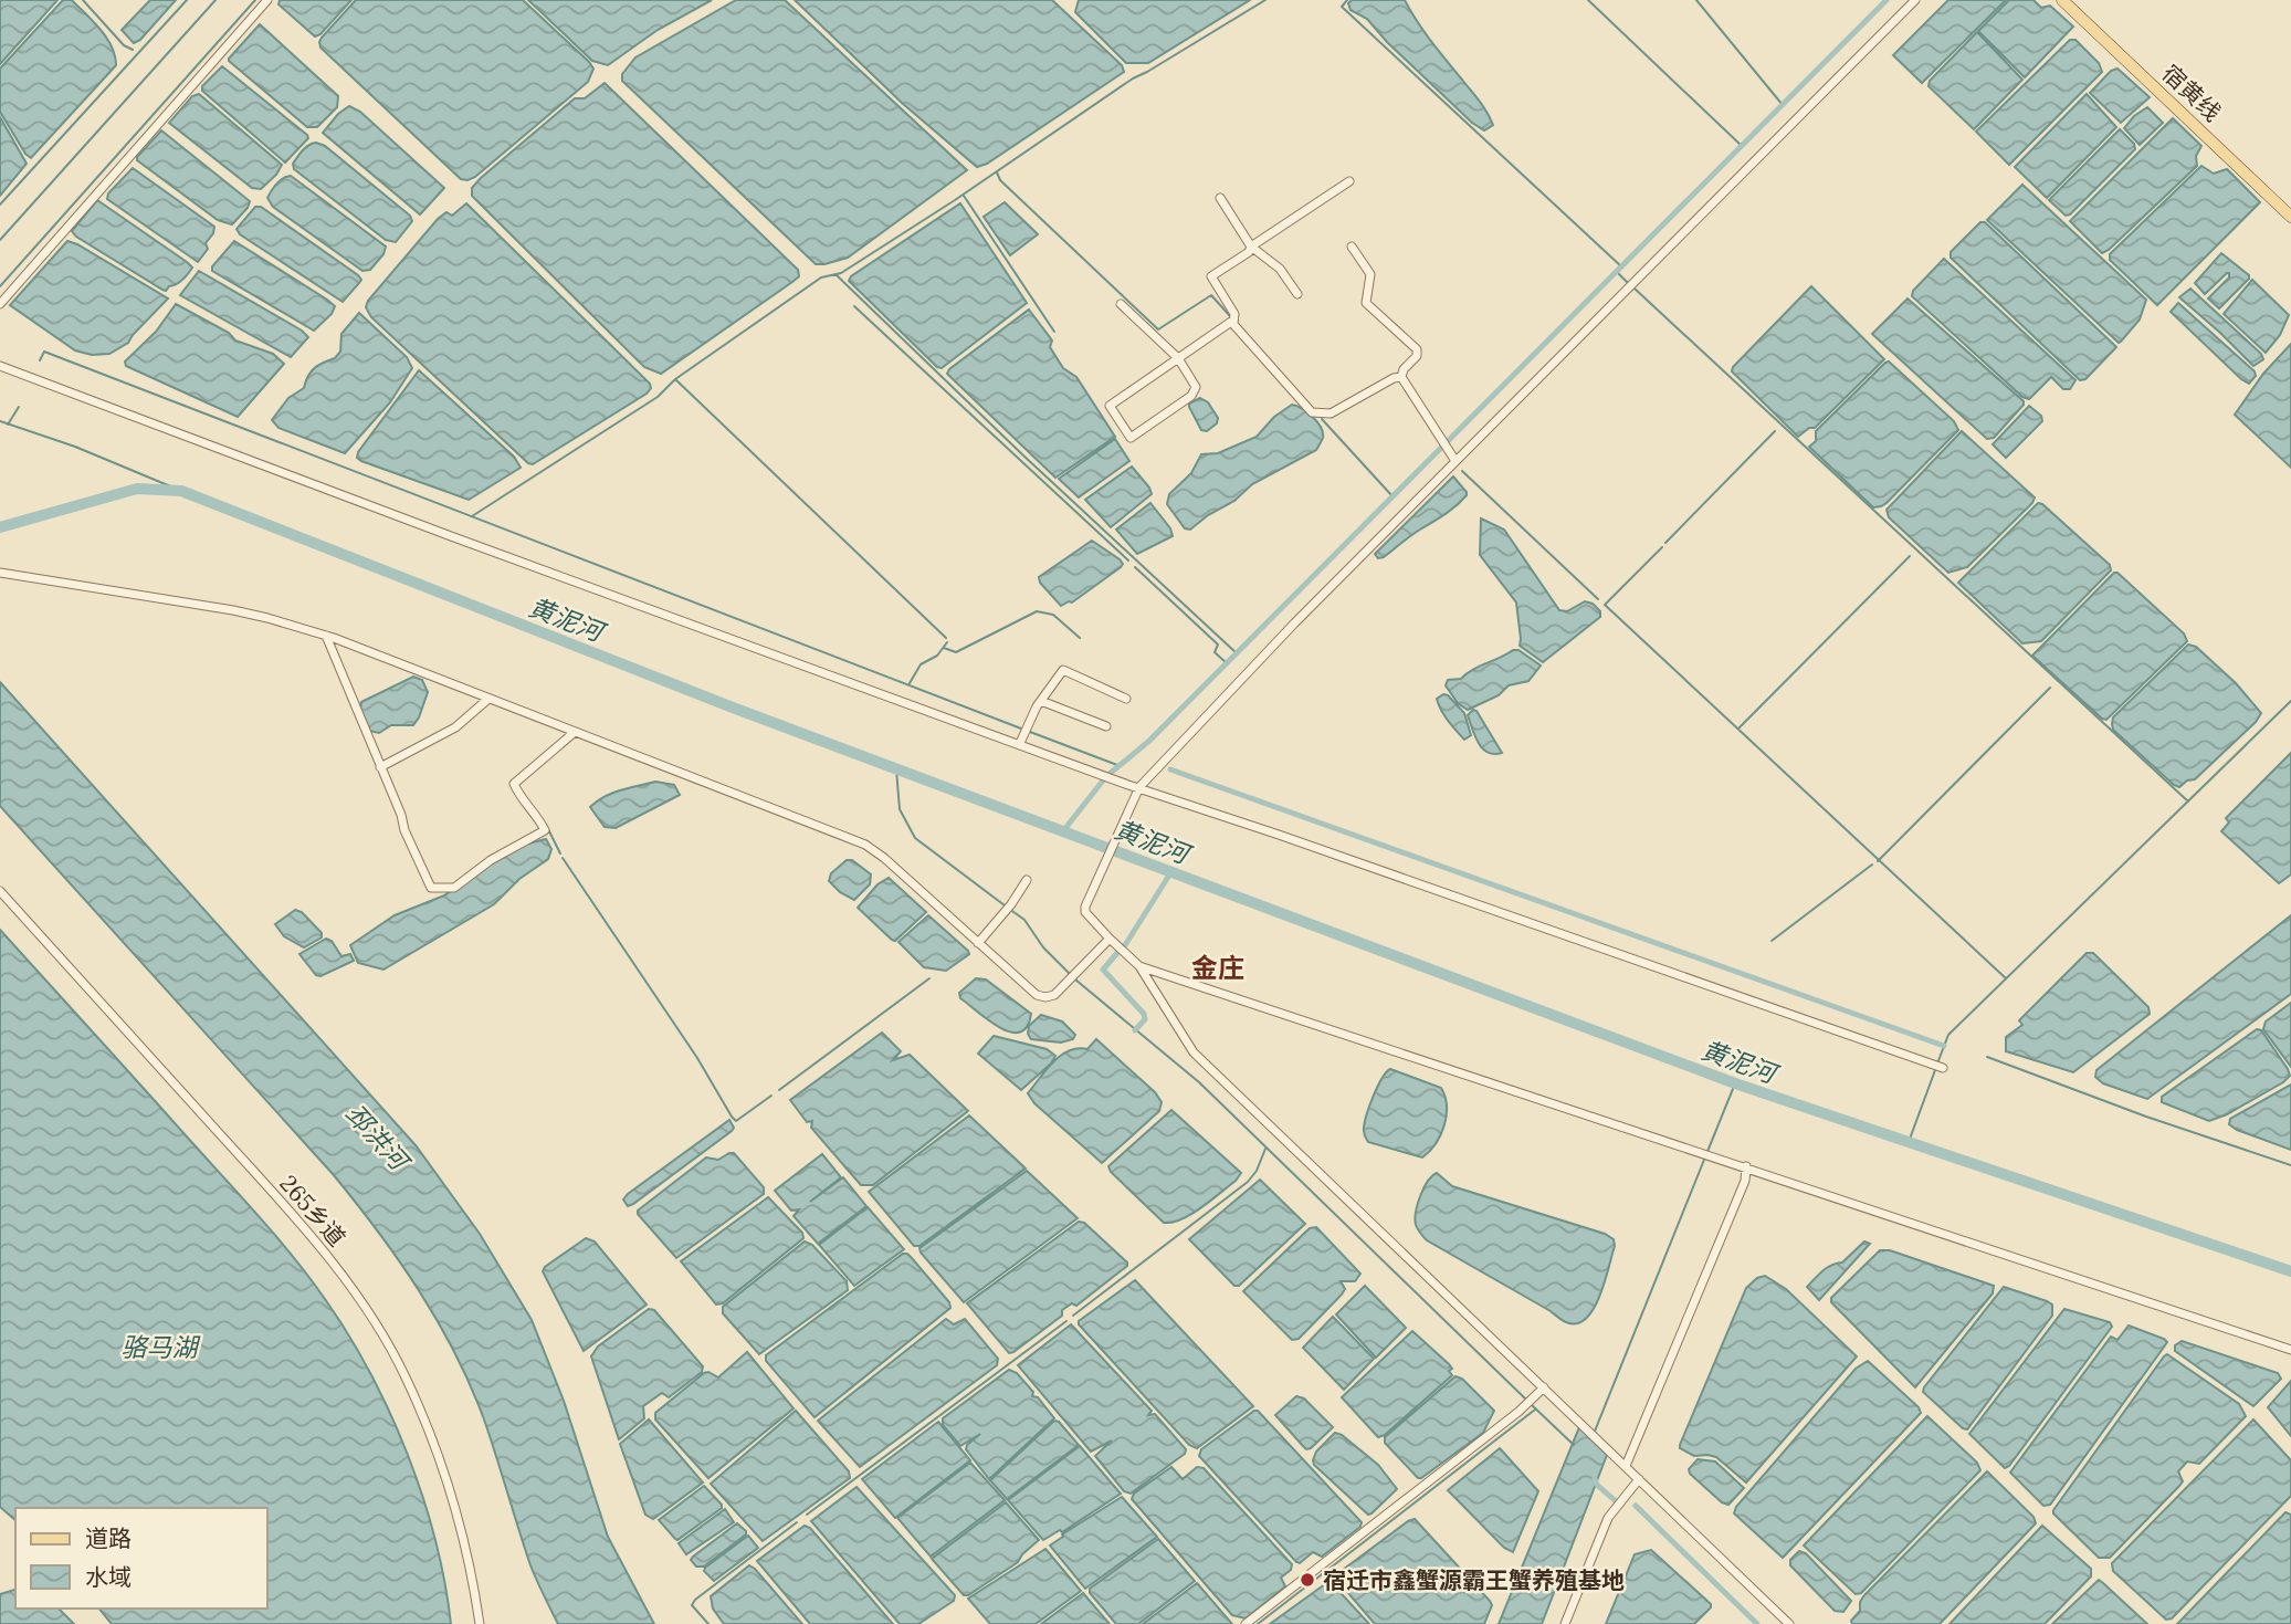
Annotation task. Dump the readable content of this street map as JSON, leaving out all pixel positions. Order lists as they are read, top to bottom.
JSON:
{
  "streets": {
    "main road": ["宿黄线"],
    "street": ["265乡道"]
  },
  "districts": ["金庄"],
  "water": ["黄泥河", "邳洪河", "骆马湖"],
  "places": ["宿迁市鑫蟹源霸王蟹养殖基地"],
  "legend": ["道路", "水域"]
}
